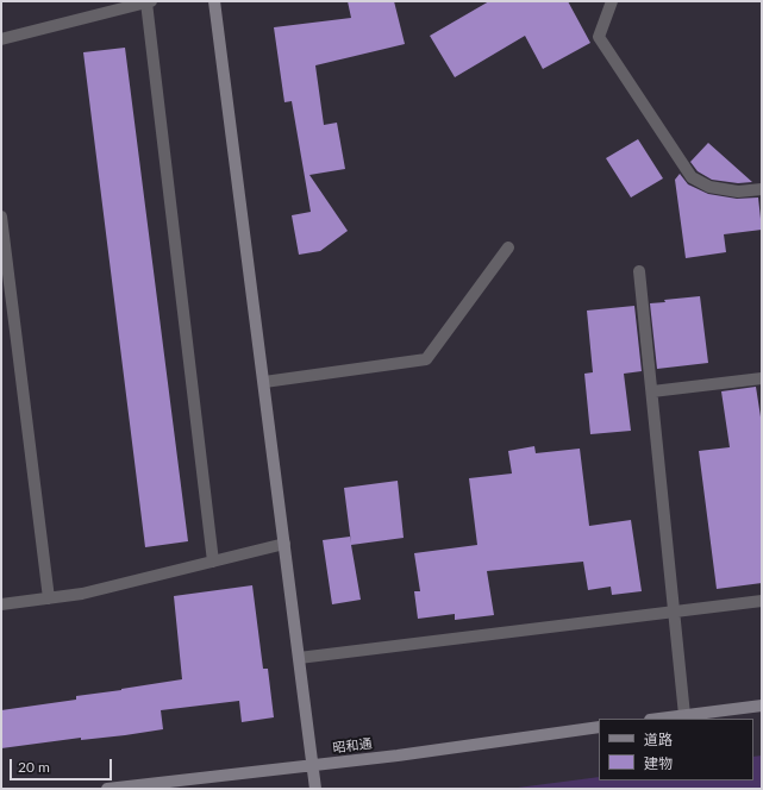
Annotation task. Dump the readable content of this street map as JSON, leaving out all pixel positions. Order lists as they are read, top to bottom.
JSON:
{
  "streets": {
    "street": ["昭和通"]
  },
  "legend": ["道路", "建物"],
  "scale_bar": "20 m"
}
